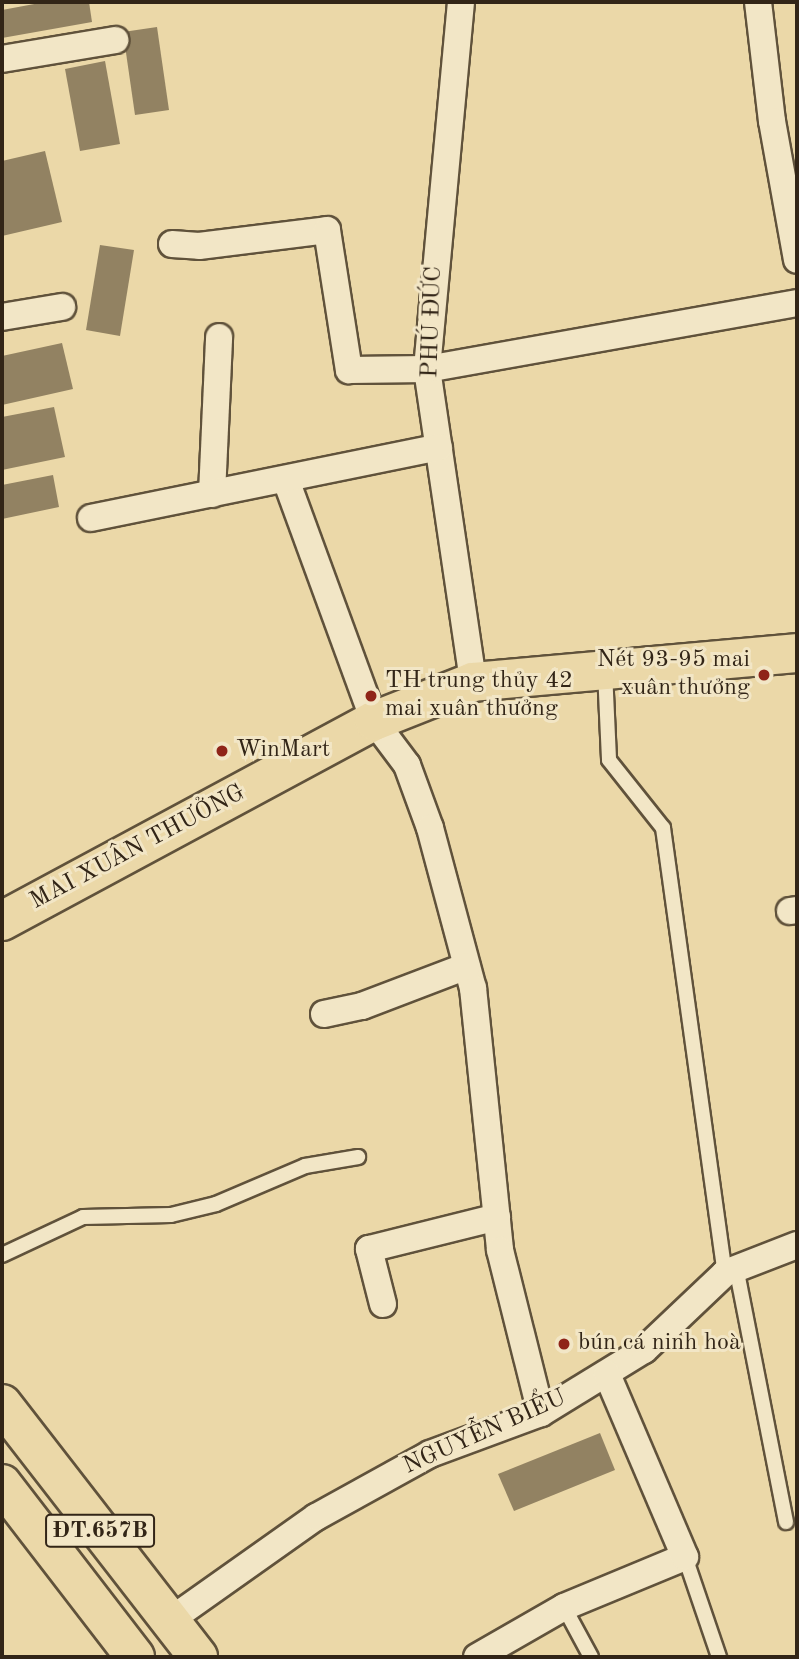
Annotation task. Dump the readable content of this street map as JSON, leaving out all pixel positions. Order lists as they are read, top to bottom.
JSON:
{
  "streets": {
    "main road": ["MAI XUÂN THƯỞNG", "ĐT.657B"],
    "street": ["PHÚ ĐỨC", "NGUYỄN BIỂU"]
  },
  "crossings": [
    ["PHÚ ĐỨC", "MAI XUÂN THƯỞNG"],
    ["NGUYỄN BIỂU", "ĐT.657B"]
  ],
  "places": [
    "Nét 93-95 mai xuân thưởng",
    "TH trung thủy 42 mai xuân thưởng",
    "WinMart",
    "bún cá ninh hoà"
  ]
}
